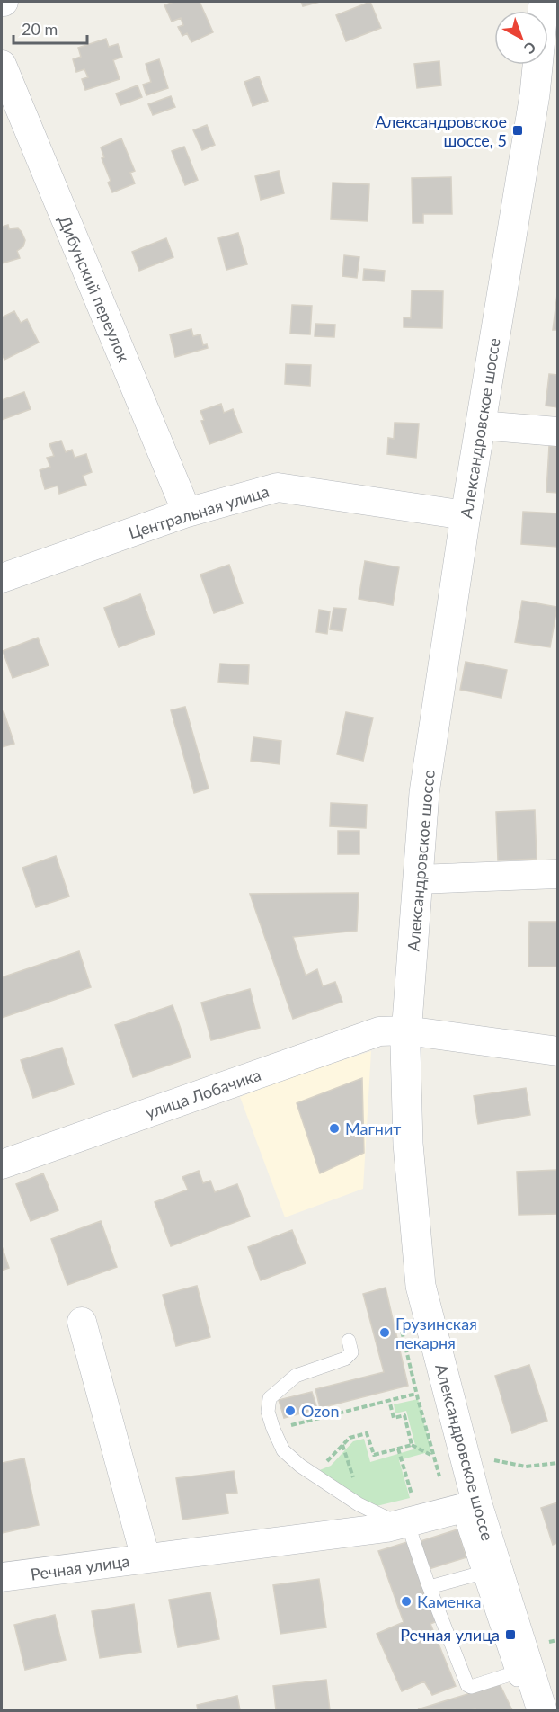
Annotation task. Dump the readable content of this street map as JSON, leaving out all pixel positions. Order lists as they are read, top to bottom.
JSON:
{
  "streets": {
    "street": [
      "Дибунский переулок",
      "Александровское шоссе",
      "Центральная улица",
      "улица Лобачика",
      "Речная улица"
    ]
  },
  "crossings": [
    ["Дибунский переулок", "Центральная улица"],
    ["Александровское шоссе", "Центральная улица"],
    ["Александровское шоссе", "улица Лобачика"],
    ["Александровское шоссе", "Речная улица"]
  ],
  "places": {
    "transit": ["Александровское шоссе, 5", "Речная улица"],
    "other": [
      "Магнит",
      "Грузинская пекарня",
      "Ozon",
      "Каменка"
    ]
  },
  "scale_bar": "20 m",
  "north": "bottom right"
}
